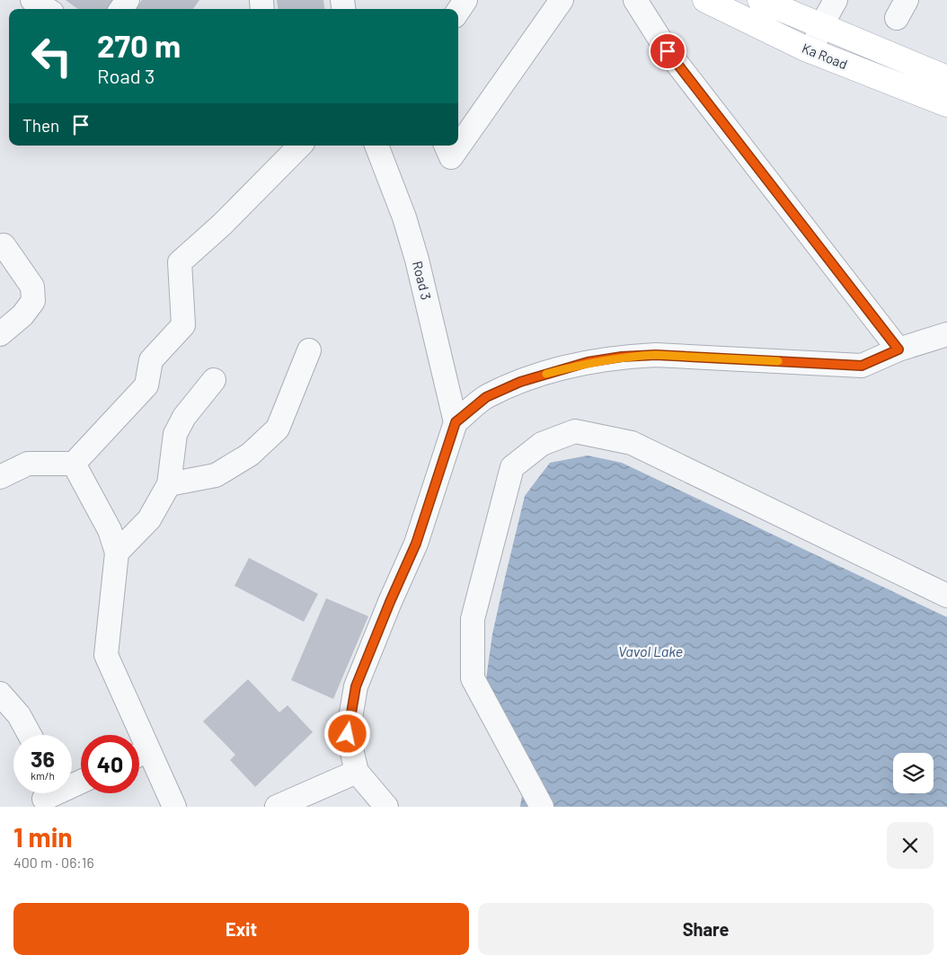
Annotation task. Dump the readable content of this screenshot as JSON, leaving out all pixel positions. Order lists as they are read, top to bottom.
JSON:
{
  "streets": {
    "main road": ["Ka Road"],
    "street": ["Road 3"]
  },
  "water": ["Vavol Lake"],
  "page": {
    "turn": ["270 m", "Road 3"],
    "then": "Then",
    "speed": "36 km/h",
    "limit": "40",
    "heading": ["1 min", "400 m · 06:16"],
    "buttons": ["Exit", "Share"]
  }
}
